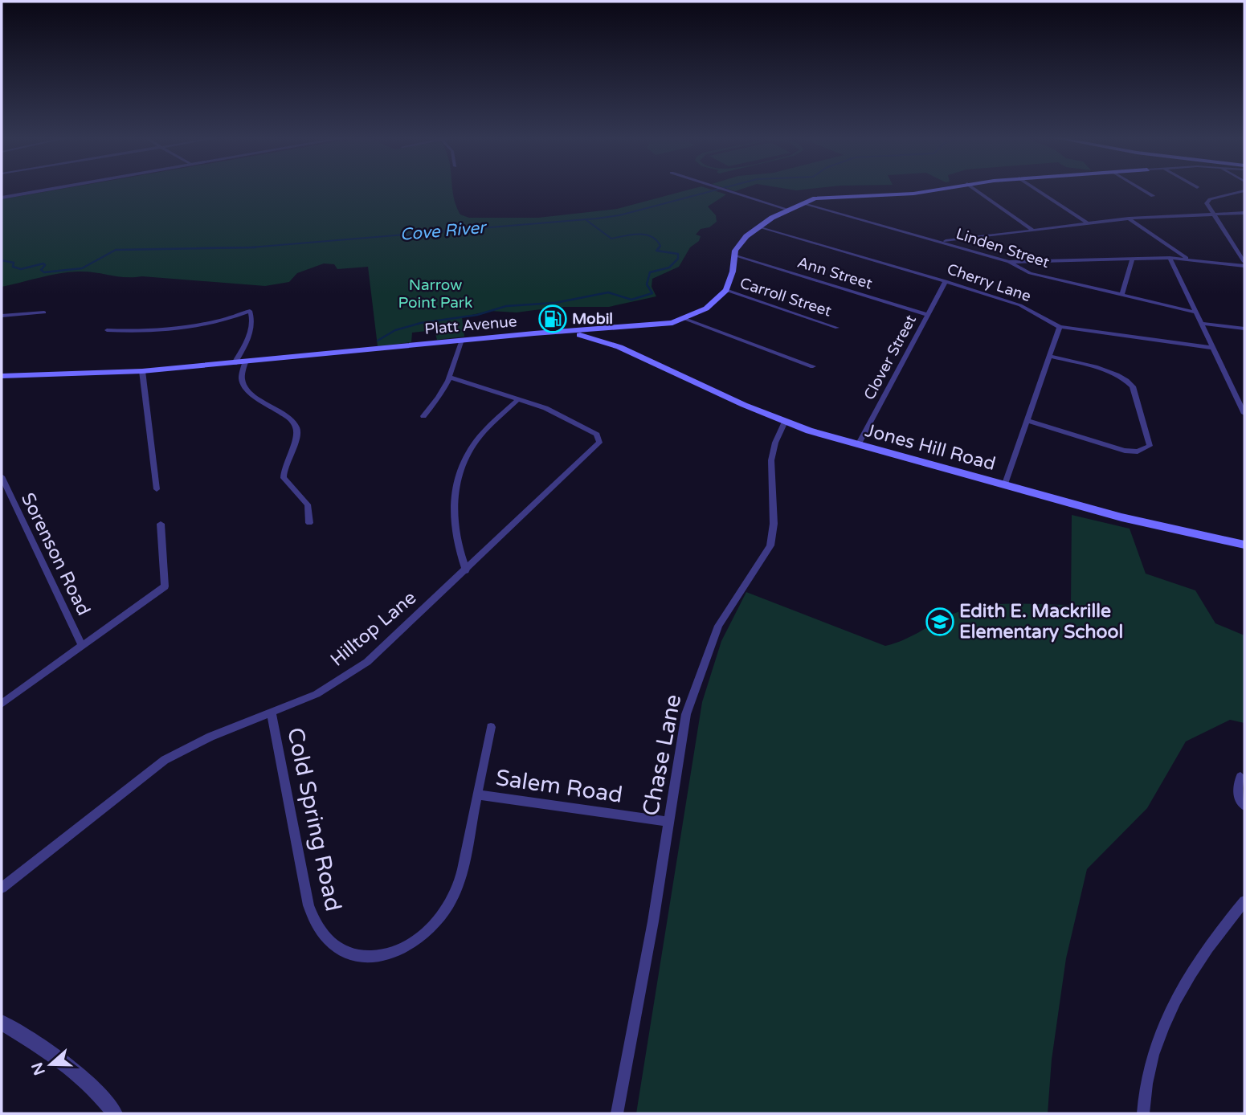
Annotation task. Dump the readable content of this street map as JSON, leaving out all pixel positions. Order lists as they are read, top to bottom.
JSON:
{
  "streets": {
    "main road": ["Platt Avenue", "Jones Hill Road"],
    "street": [
      "Linden Street",
      "Ann Street",
      "Cherry Lane",
      "Carroll Street",
      "Clover Street",
      "Sorenson Road",
      "Hilltop Lane",
      "Chase Lane",
      "Salem Road",
      "Cold Spring Road"
    ]
  },
  "crossings": [
    ["Ann Street", "Clover Street"],
    ["Cherry Lane", "Clover Street"],
    ["Carroll Street", "Platt Avenue"],
    ["Platt Avenue", "Jones Hill Road"],
    ["Clover Street", "Jones Hill Road"],
    ["Jones Hill Road", "Chase Lane"],
    ["Hilltop Lane", "Cold Spring Road"],
    ["Chase Lane", "Salem Road"],
    ["Salem Road", "Cold Spring Road"]
  ],
  "water": ["Cove River"],
  "parks": ["Narrow Point Park"],
  "places": {
    "fuel station": ["Mobil"],
    "school or university": ["Edith E. Mackrille Elementary School"]
  },
  "north": "left"
}
